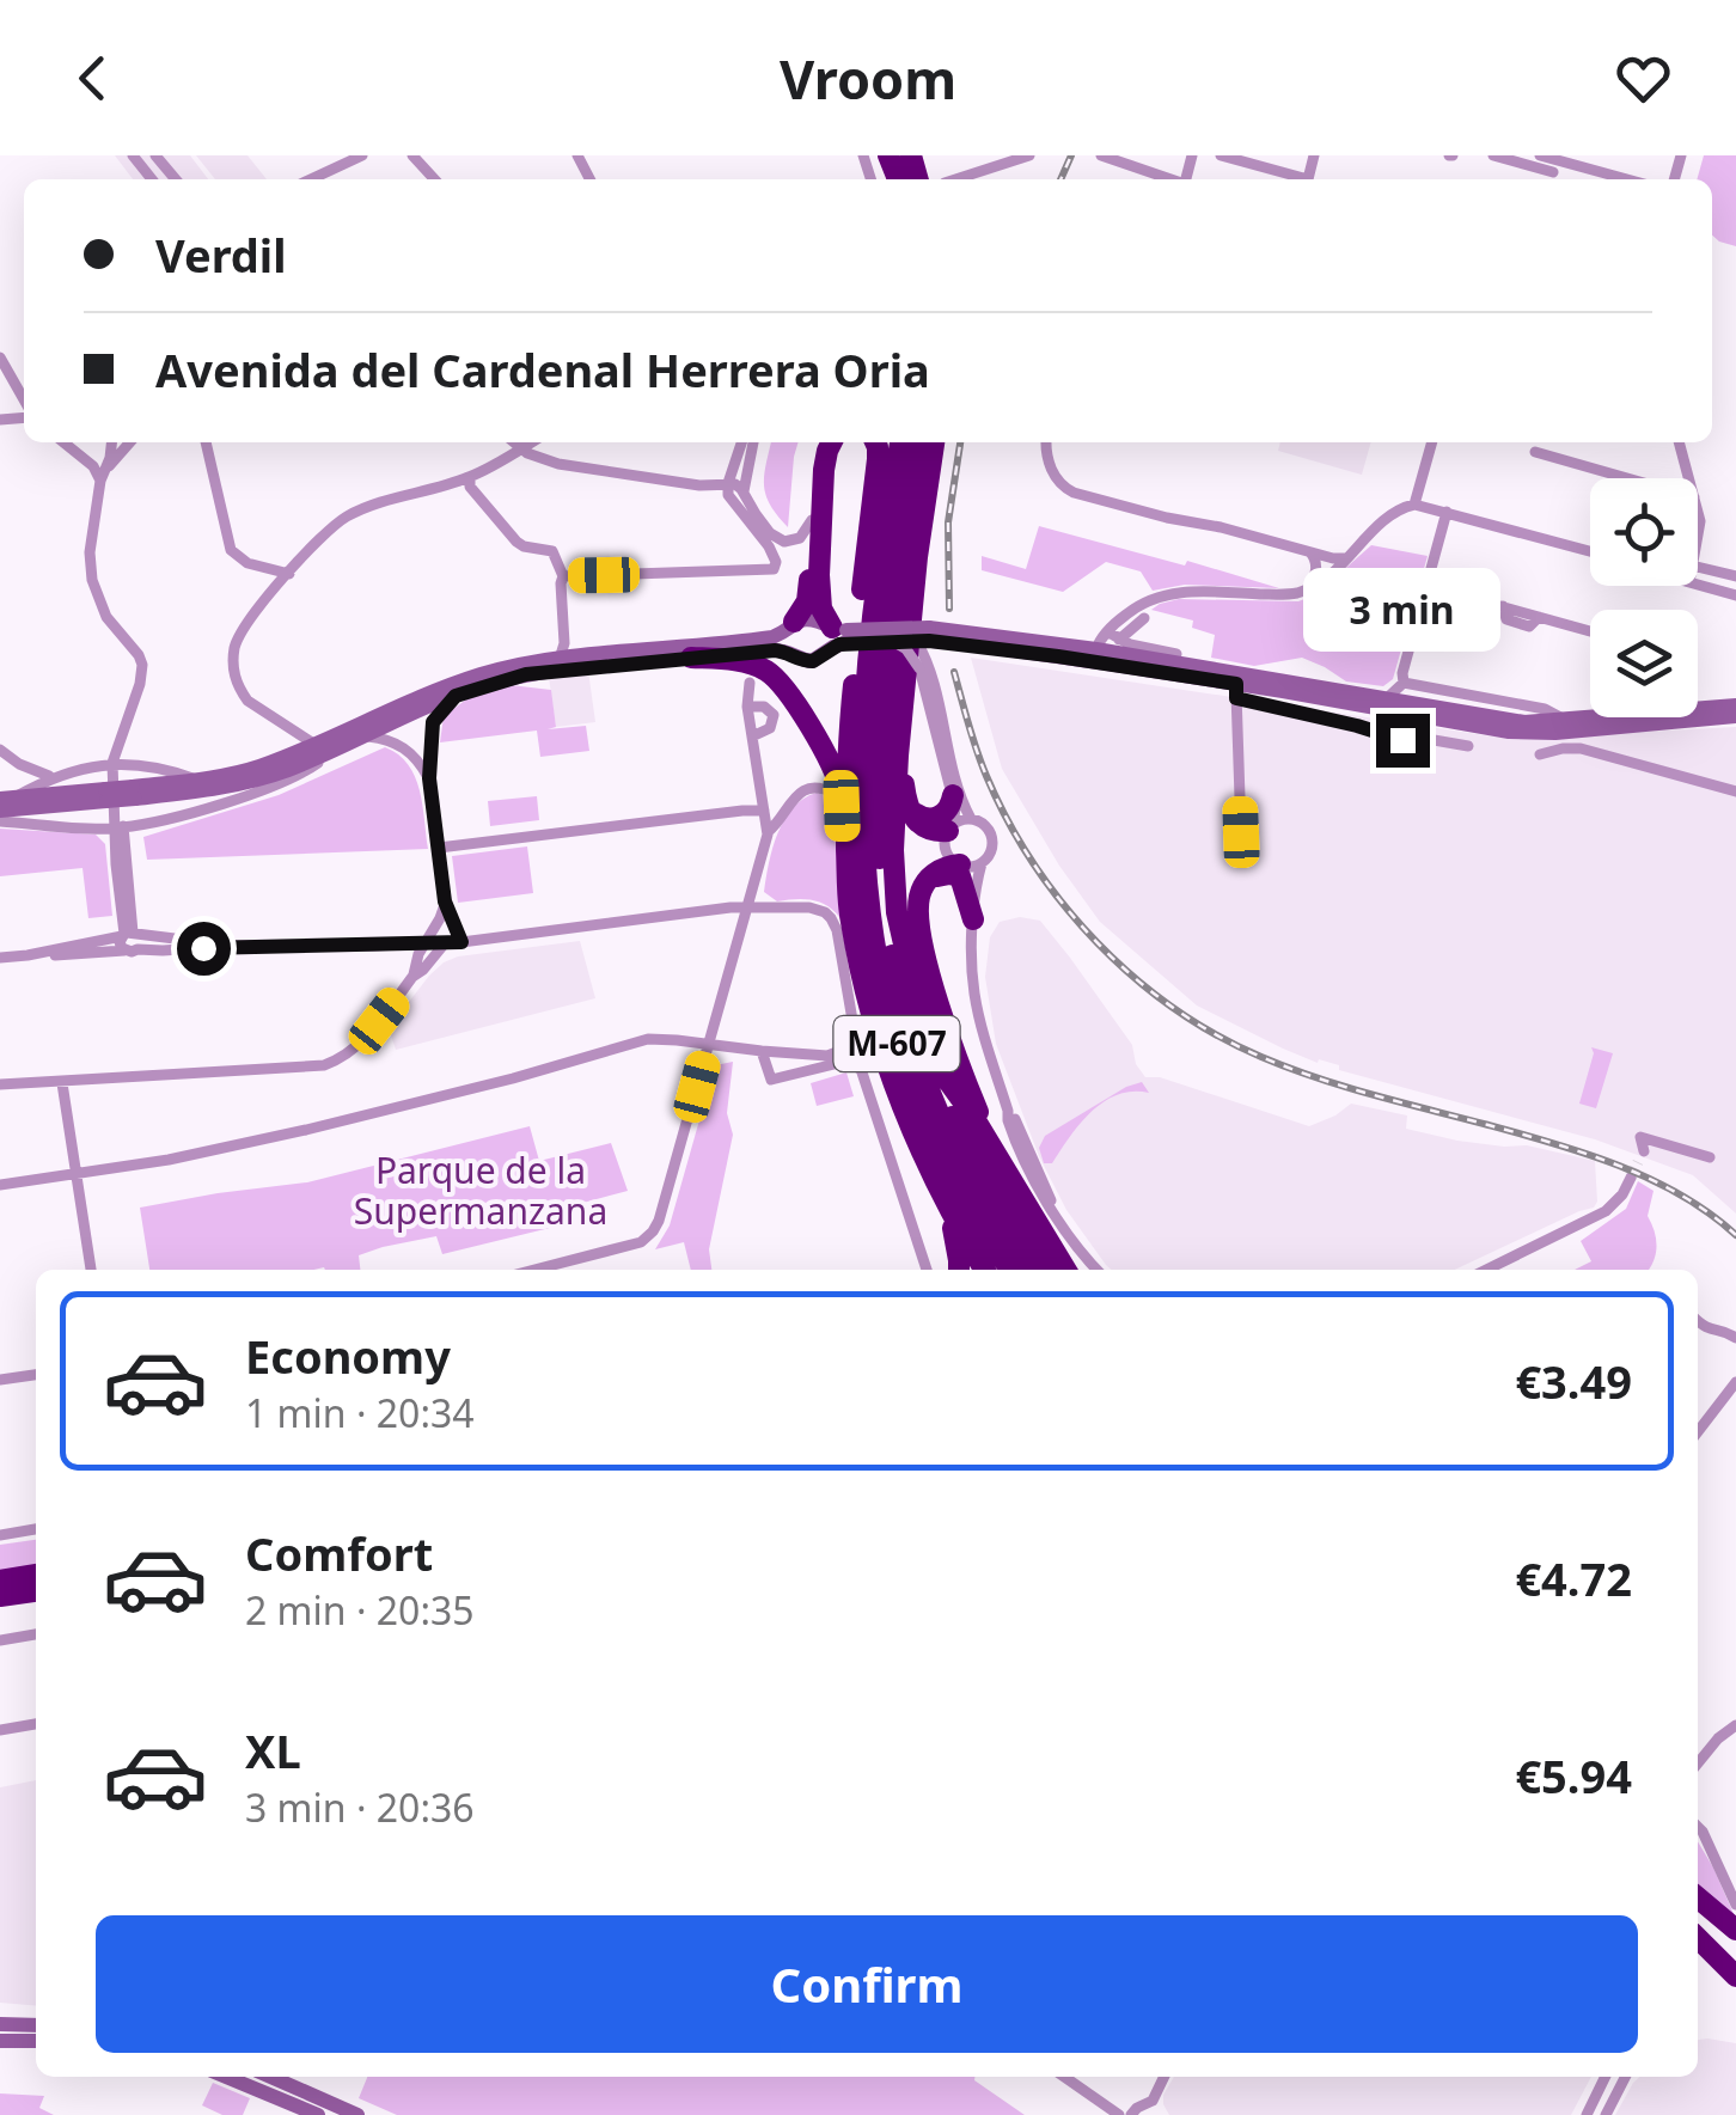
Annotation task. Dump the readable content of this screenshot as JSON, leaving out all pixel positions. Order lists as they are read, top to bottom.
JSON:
{
  "streets": {
    "highway": ["M-607"]
  },
  "parks": ["Parque de la Supermanzana"],
  "page": {
    "header": "Vroom",
    "banner": ["Verdil", "Avenida del Cardenal Herrera Oria"],
    "bubble": "3 min",
    "list": [
      {
        "name": "Economy",
        "note": "1 min · 20:34",
        "value": "€3.49"
      },
      {
        "name": "Comfort",
        "note": "2 min · 20:35",
        "value": "€4.72"
      },
      {
        "name": "XL",
        "note": "3 min · 20:36",
        "value": "€5.94"
      }
    ],
    "buttons": "Confirm"
  }
}
